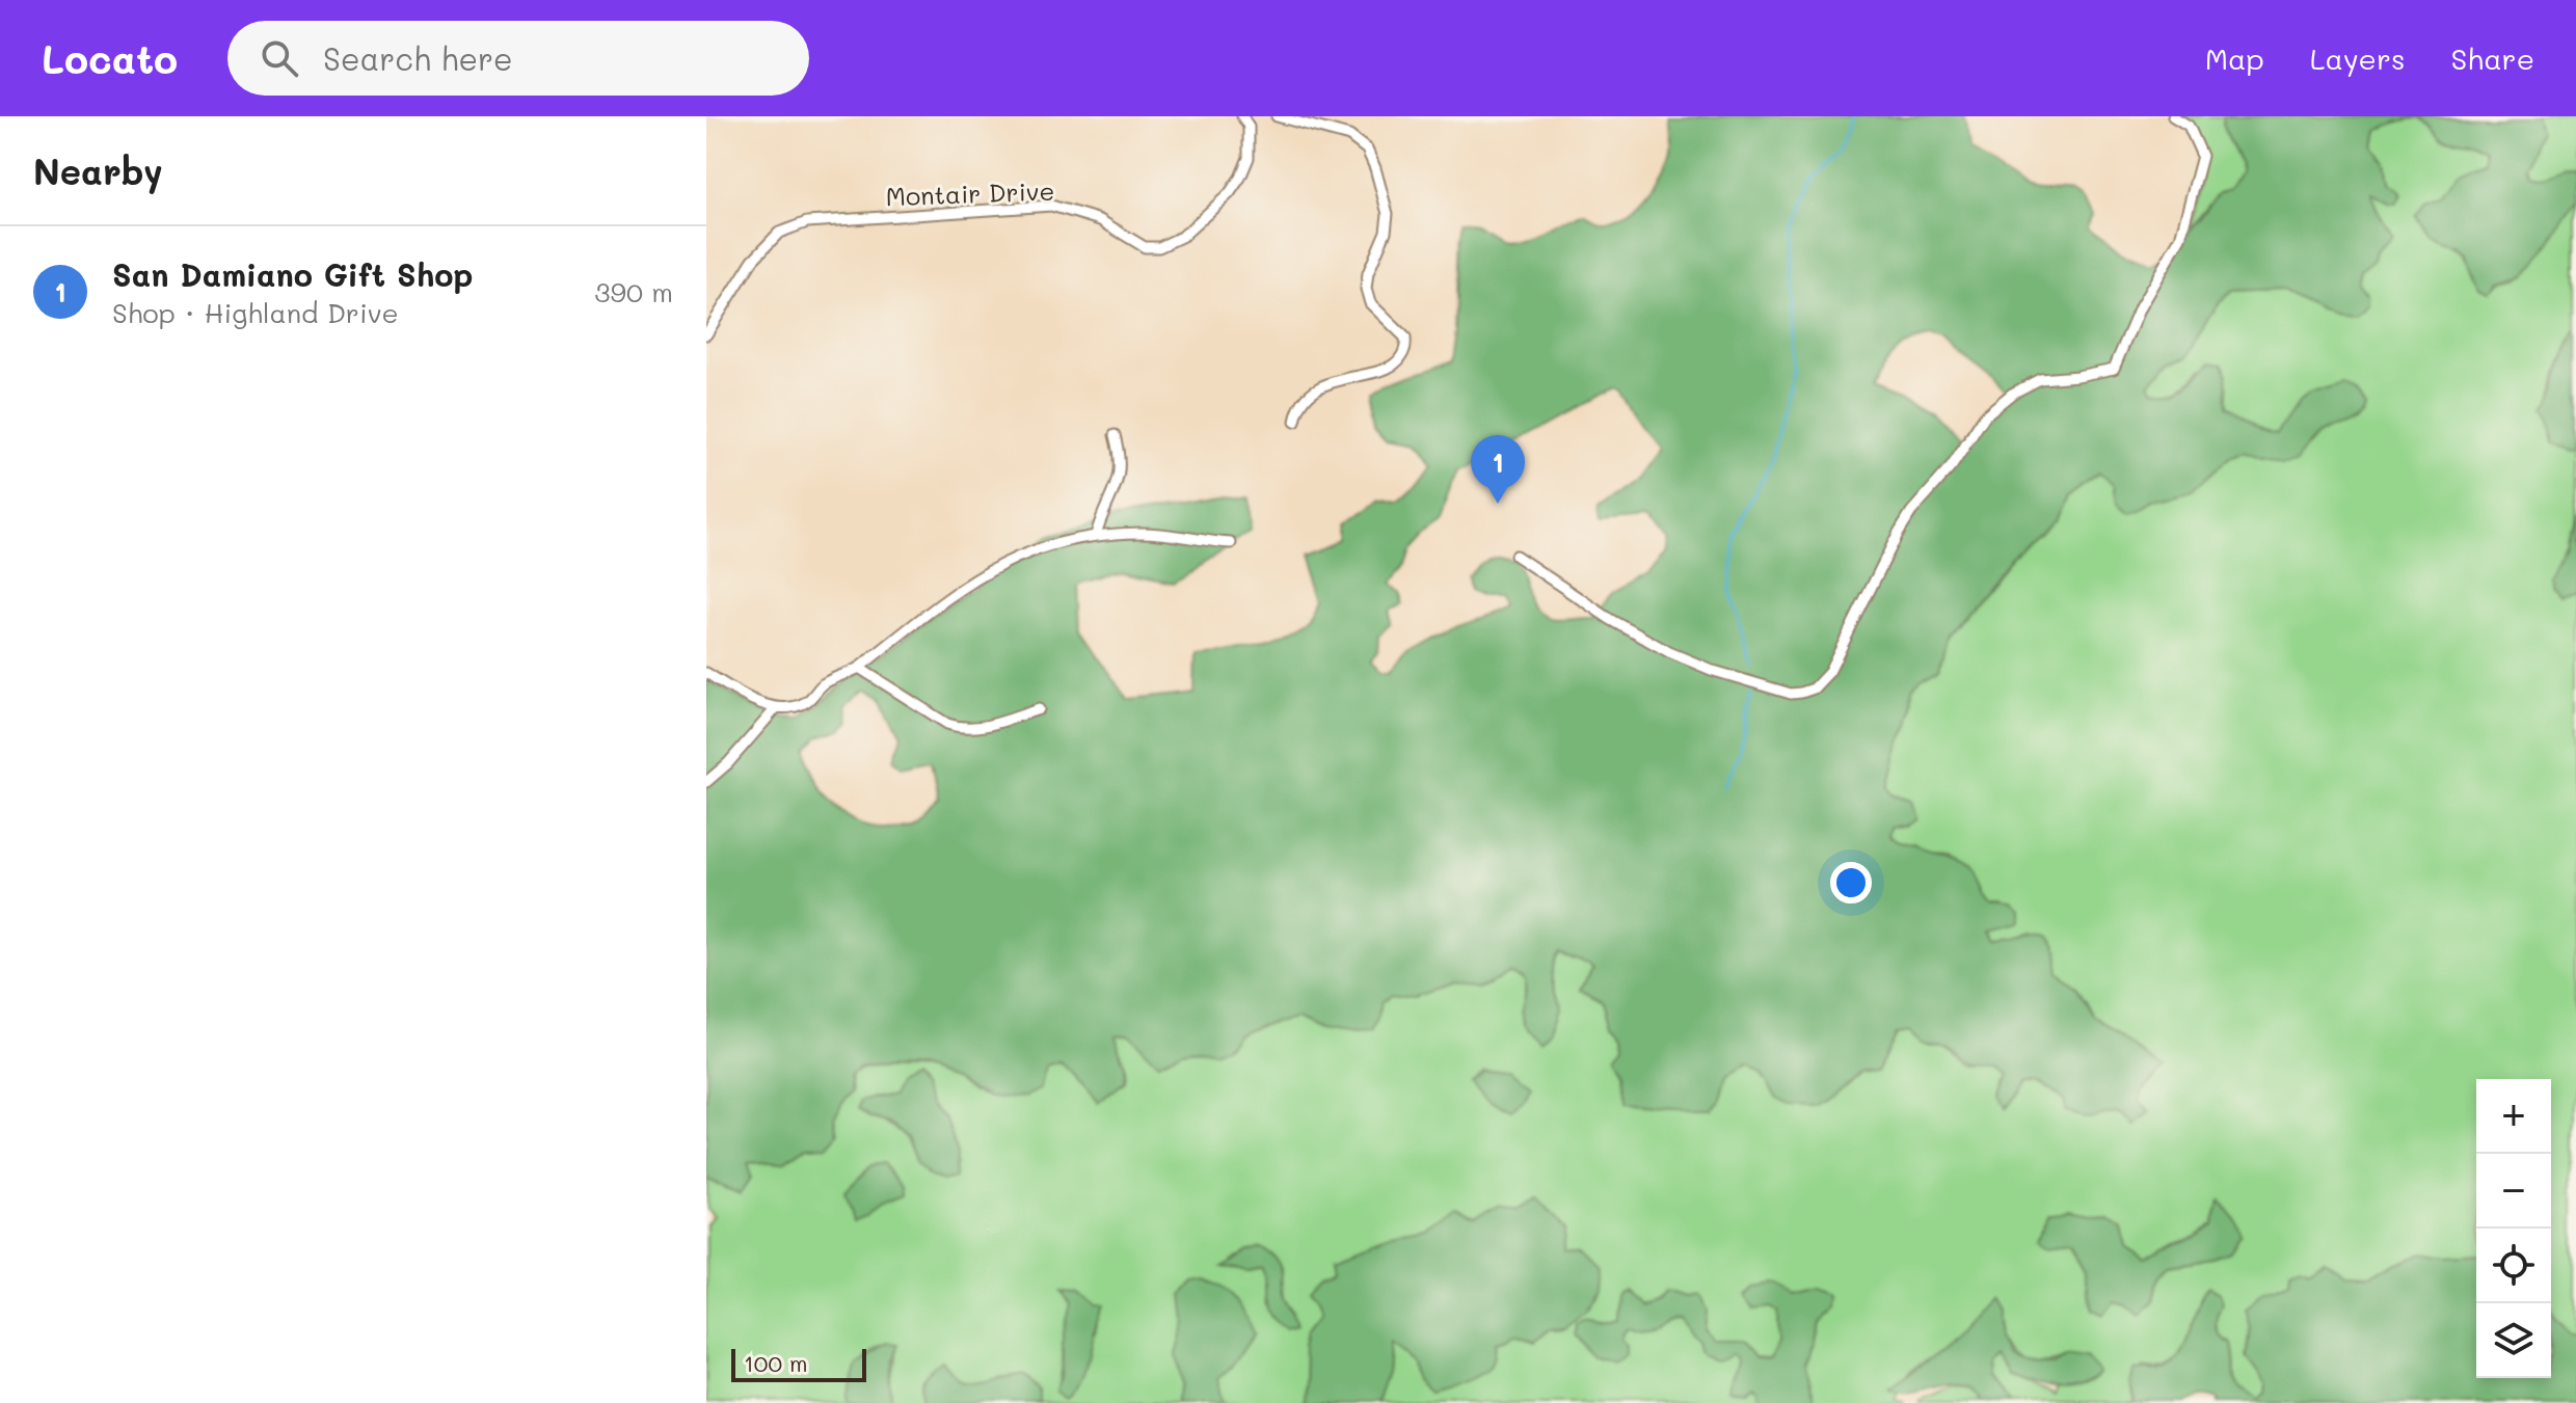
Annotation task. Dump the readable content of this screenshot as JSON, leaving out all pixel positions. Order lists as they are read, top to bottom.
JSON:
{
  "streets": {
    "street": ["Montair Drive"]
  },
  "scale_bar": "100 m",
  "page": {
    "header": "Locato",
    "search": "Search here",
    "nav": ["Map", "Layers", "Share"],
    "heading": "Nearby",
    "list": [
      {
        "mark": "1",
        "name": "San Damiano Gift Shop",
        "note": "Shop · Highland Drive",
        "value": "390 m"
      }
    ],
    "pins": "1",
    "map_buttons": ["+", "−"],
    "scale": "100 m"
  }
}
